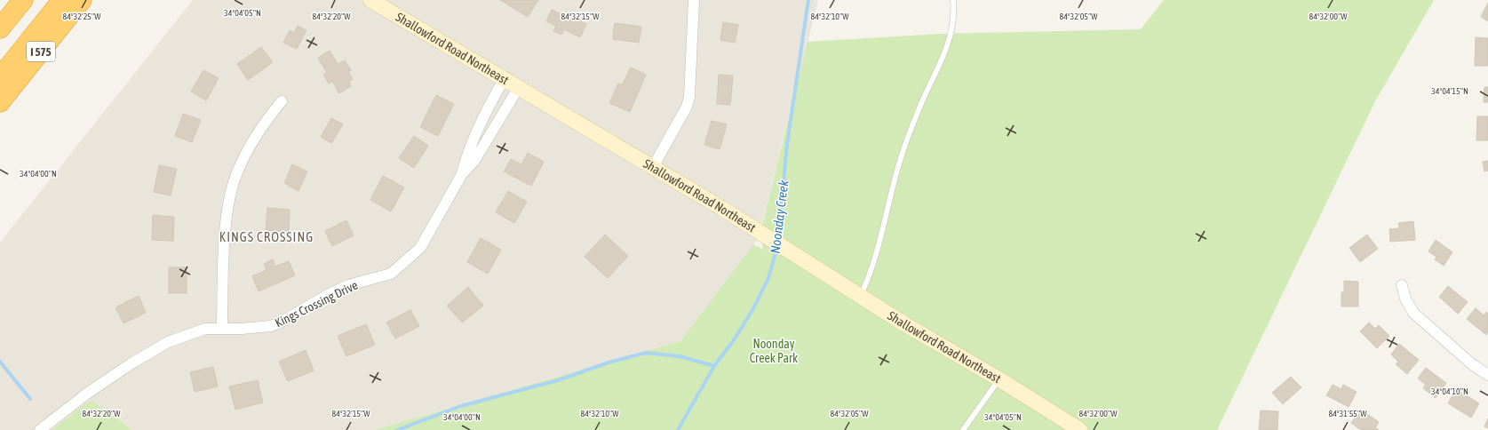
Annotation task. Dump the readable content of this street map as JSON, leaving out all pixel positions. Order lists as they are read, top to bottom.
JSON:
{
  "streets": {
    "highway": ["I 575"],
    "street": ["Shallowford Road Northeast", "Kings Crossing Drive"]
  },
  "crossings": [
    ["Shallowford Road Northeast", "Kings Crossing Drive"]
  ],
  "districts": ["KINGS CROSSING"],
  "water": ["Noonday Creek"],
  "parks": ["Noonday Creek Park"],
  "coordinates": [
    "34°04'05\"N",
    "84°32'25\"W",
    "84°32'20\"W",
    "84°32'15\"W",
    "84°32'10\"W",
    "84°32'05\"W",
    "84°32'00\"W",
    "34°04'15\"N",
    "34°04'00\"N",
    "34°04'10\"N",
    "84°31'55\"W"
  ]
}
